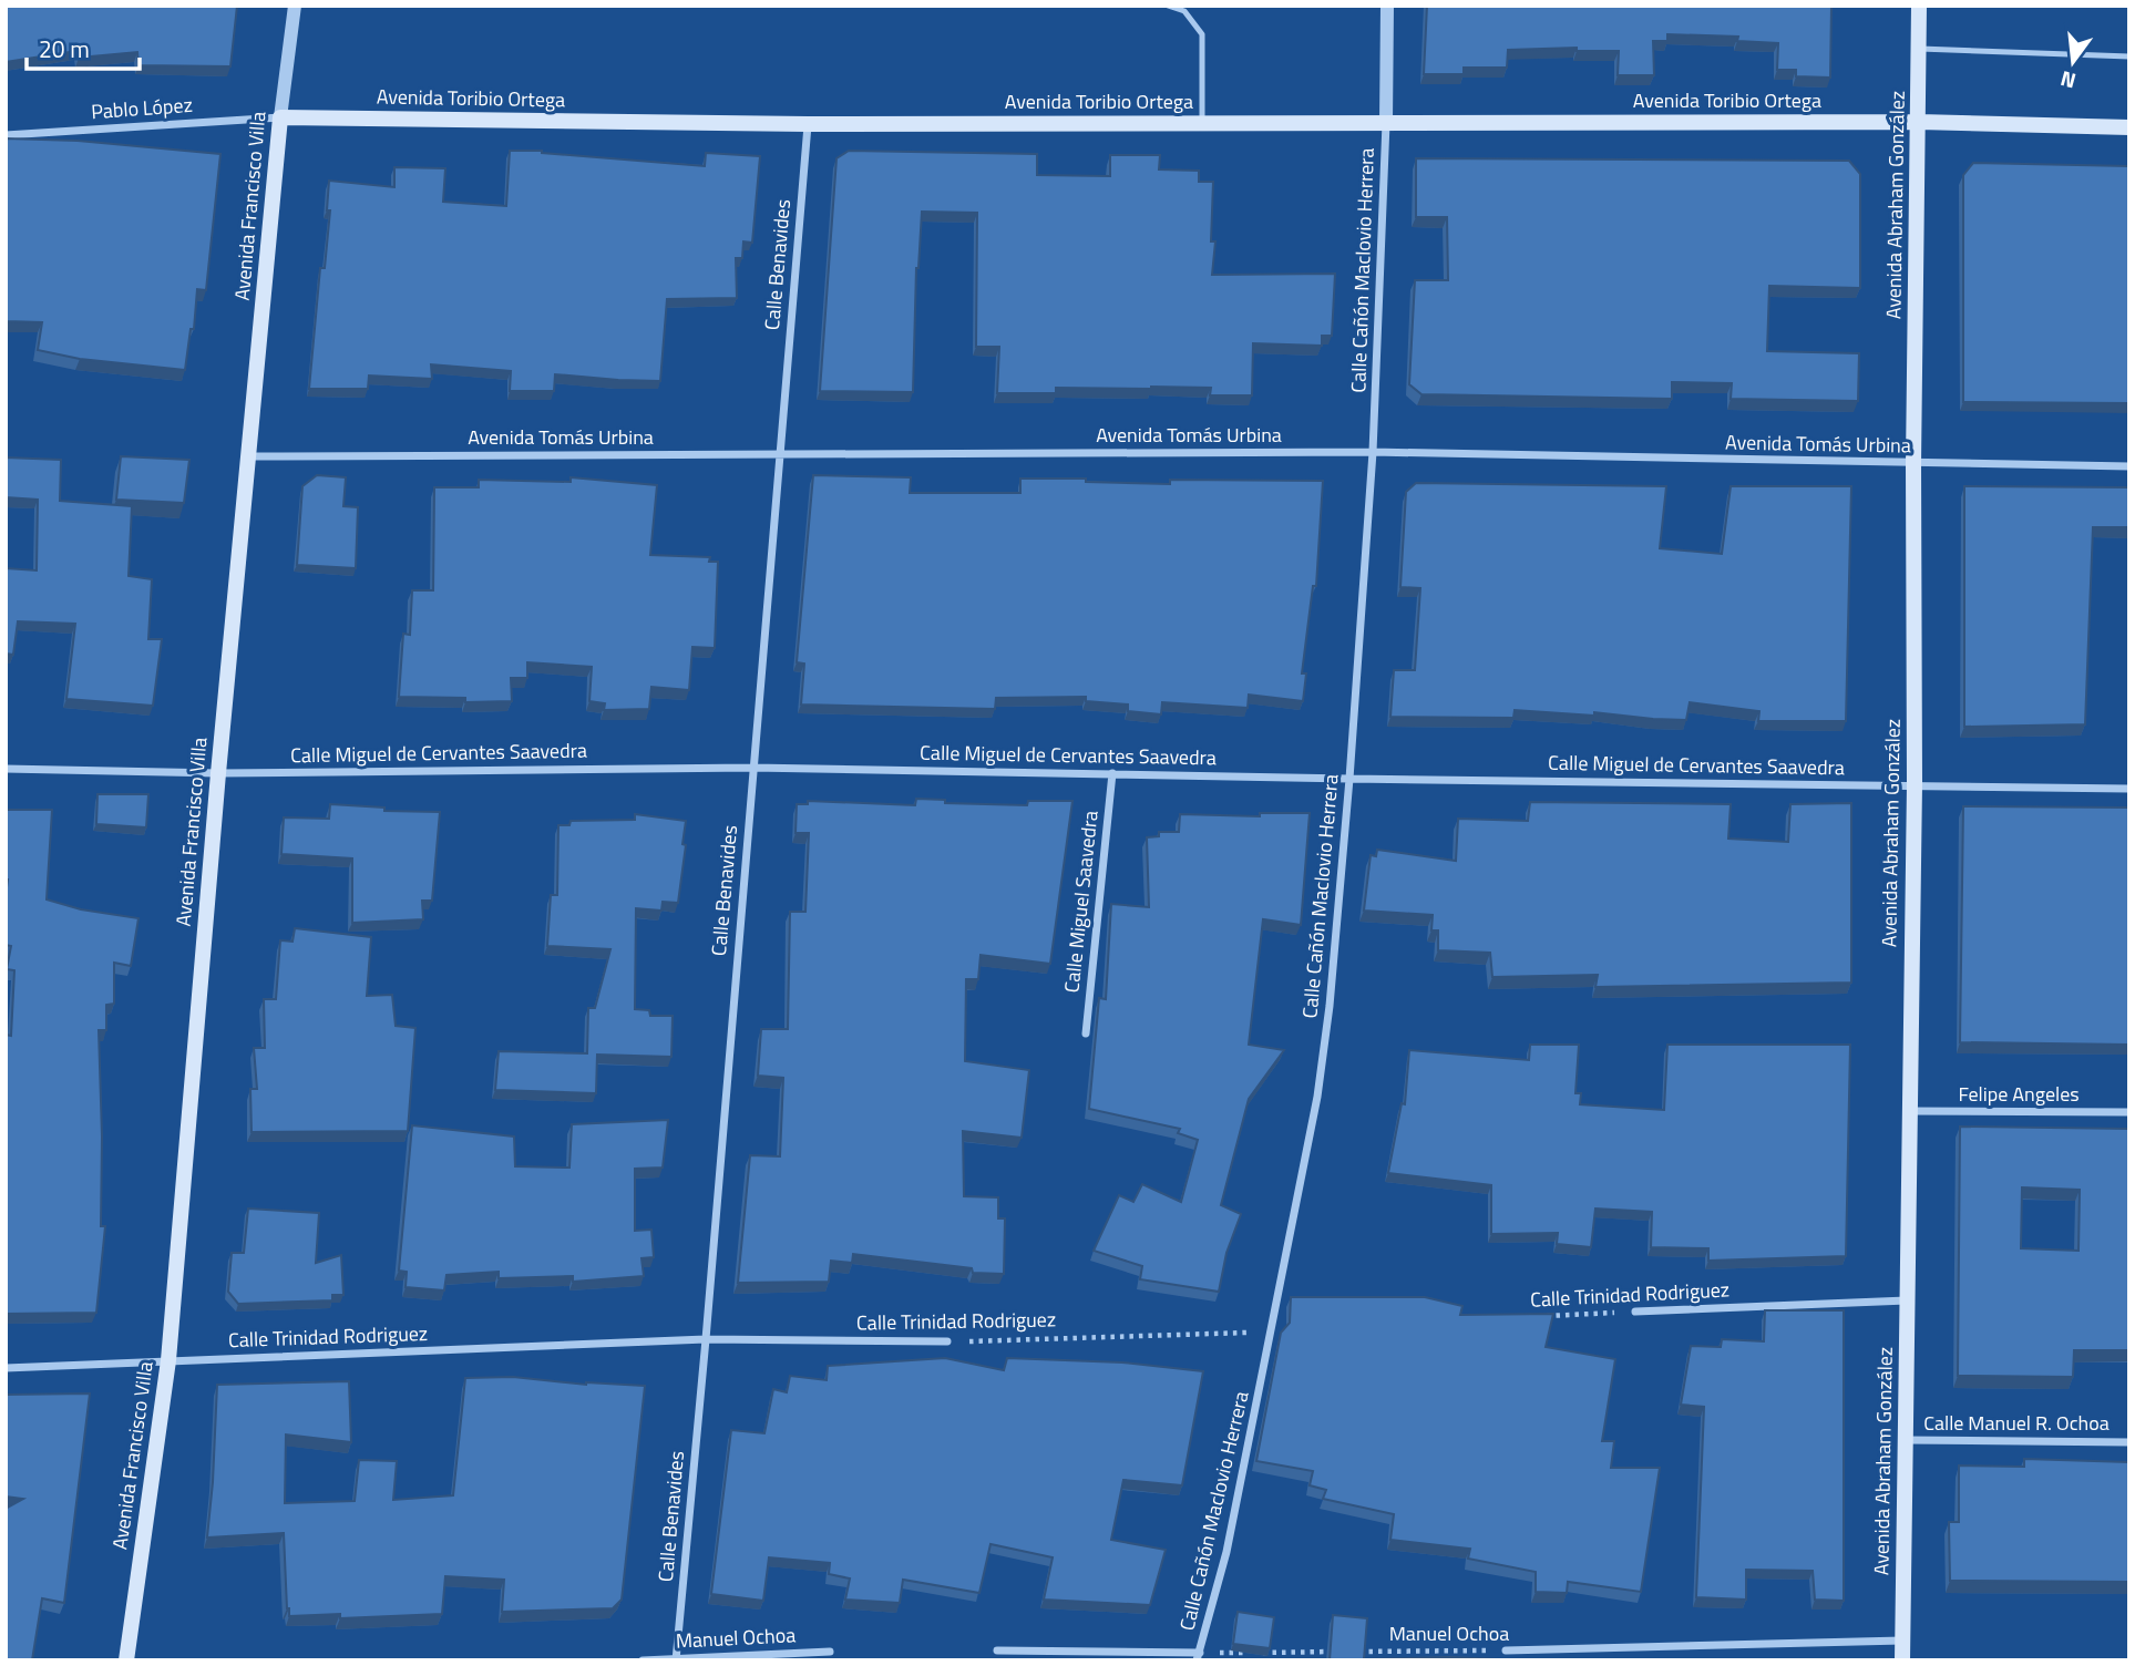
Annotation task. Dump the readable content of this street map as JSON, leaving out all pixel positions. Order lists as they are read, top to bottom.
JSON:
{
  "streets": {
    "main road": ["Avenida Toribio Ortega", "Avenida Abraham González", "Avenida Francisco Villa"],
    "street": [
      "Pablo López",
      "Calle Benavides",
      "Calle Cañón Maclovio Herrera",
      "Avenida Tomás Urbina",
      "Calle Miguel de Cervantes Saavedra",
      "Calle Miguel Saavedra",
      "Felipe Angeles",
      "Calle Trinidad Rodriguez",
      "Calle Manuel R. Ochoa",
      "Manuel Ochoa"
    ]
  },
  "crossings": [
    ["Avenida Toribio Ortega", "Pablo López"],
    ["Avenida Toribio Ortega", "Avenida Abraham González"],
    ["Avenida Toribio Ortega", "Avenida Francisco Villa"],
    ["Avenida Toribio Ortega", "Calle Benavides"],
    ["Avenida Toribio Ortega", "Calle Cañón Maclovio Herrera"],
    ["Pablo López", "Avenida Francisco Villa"],
    ["Avenida Abraham González", "Avenida Tomás Urbina"],
    ["Avenida Abraham González", "Calle Miguel de Cervantes Saavedra"],
    ["Avenida Abraham González", "Felipe Angeles"],
    ["Avenida Abraham González", "Calle Trinidad Rodriguez"],
    ["Avenida Abraham González", "Calle Manuel R. Ochoa"],
    ["Avenida Abraham González", "Manuel Ochoa"],
    ["Avenida Francisco Villa", "Avenida Tomás Urbina"],
    ["Avenida Francisco Villa", "Calle Miguel de Cervantes Saavedra"],
    ["Avenida Francisco Villa", "Calle Trinidad Rodriguez"],
    ["Calle Benavides", "Avenida Tomás Urbina"],
    ["Calle Benavides", "Calle Miguel de Cervantes Saavedra"],
    ["Calle Benavides", "Calle Trinidad Rodriguez"],
    ["Calle Benavides", "Manuel Ochoa"],
    ["Calle Cañón Maclovio Herrera", "Avenida Tomás Urbina"],
    ["Calle Cañón Maclovio Herrera", "Calle Miguel de Cervantes Saavedra"],
    ["Calle Cañón Maclovio Herrera", "Calle Trinidad Rodriguez"],
    ["Calle Miguel de Cervantes Saavedra", "Calle Miguel Saavedra"]
  ],
  "scale_bar": "20 m",
  "north": "bottom"
}
